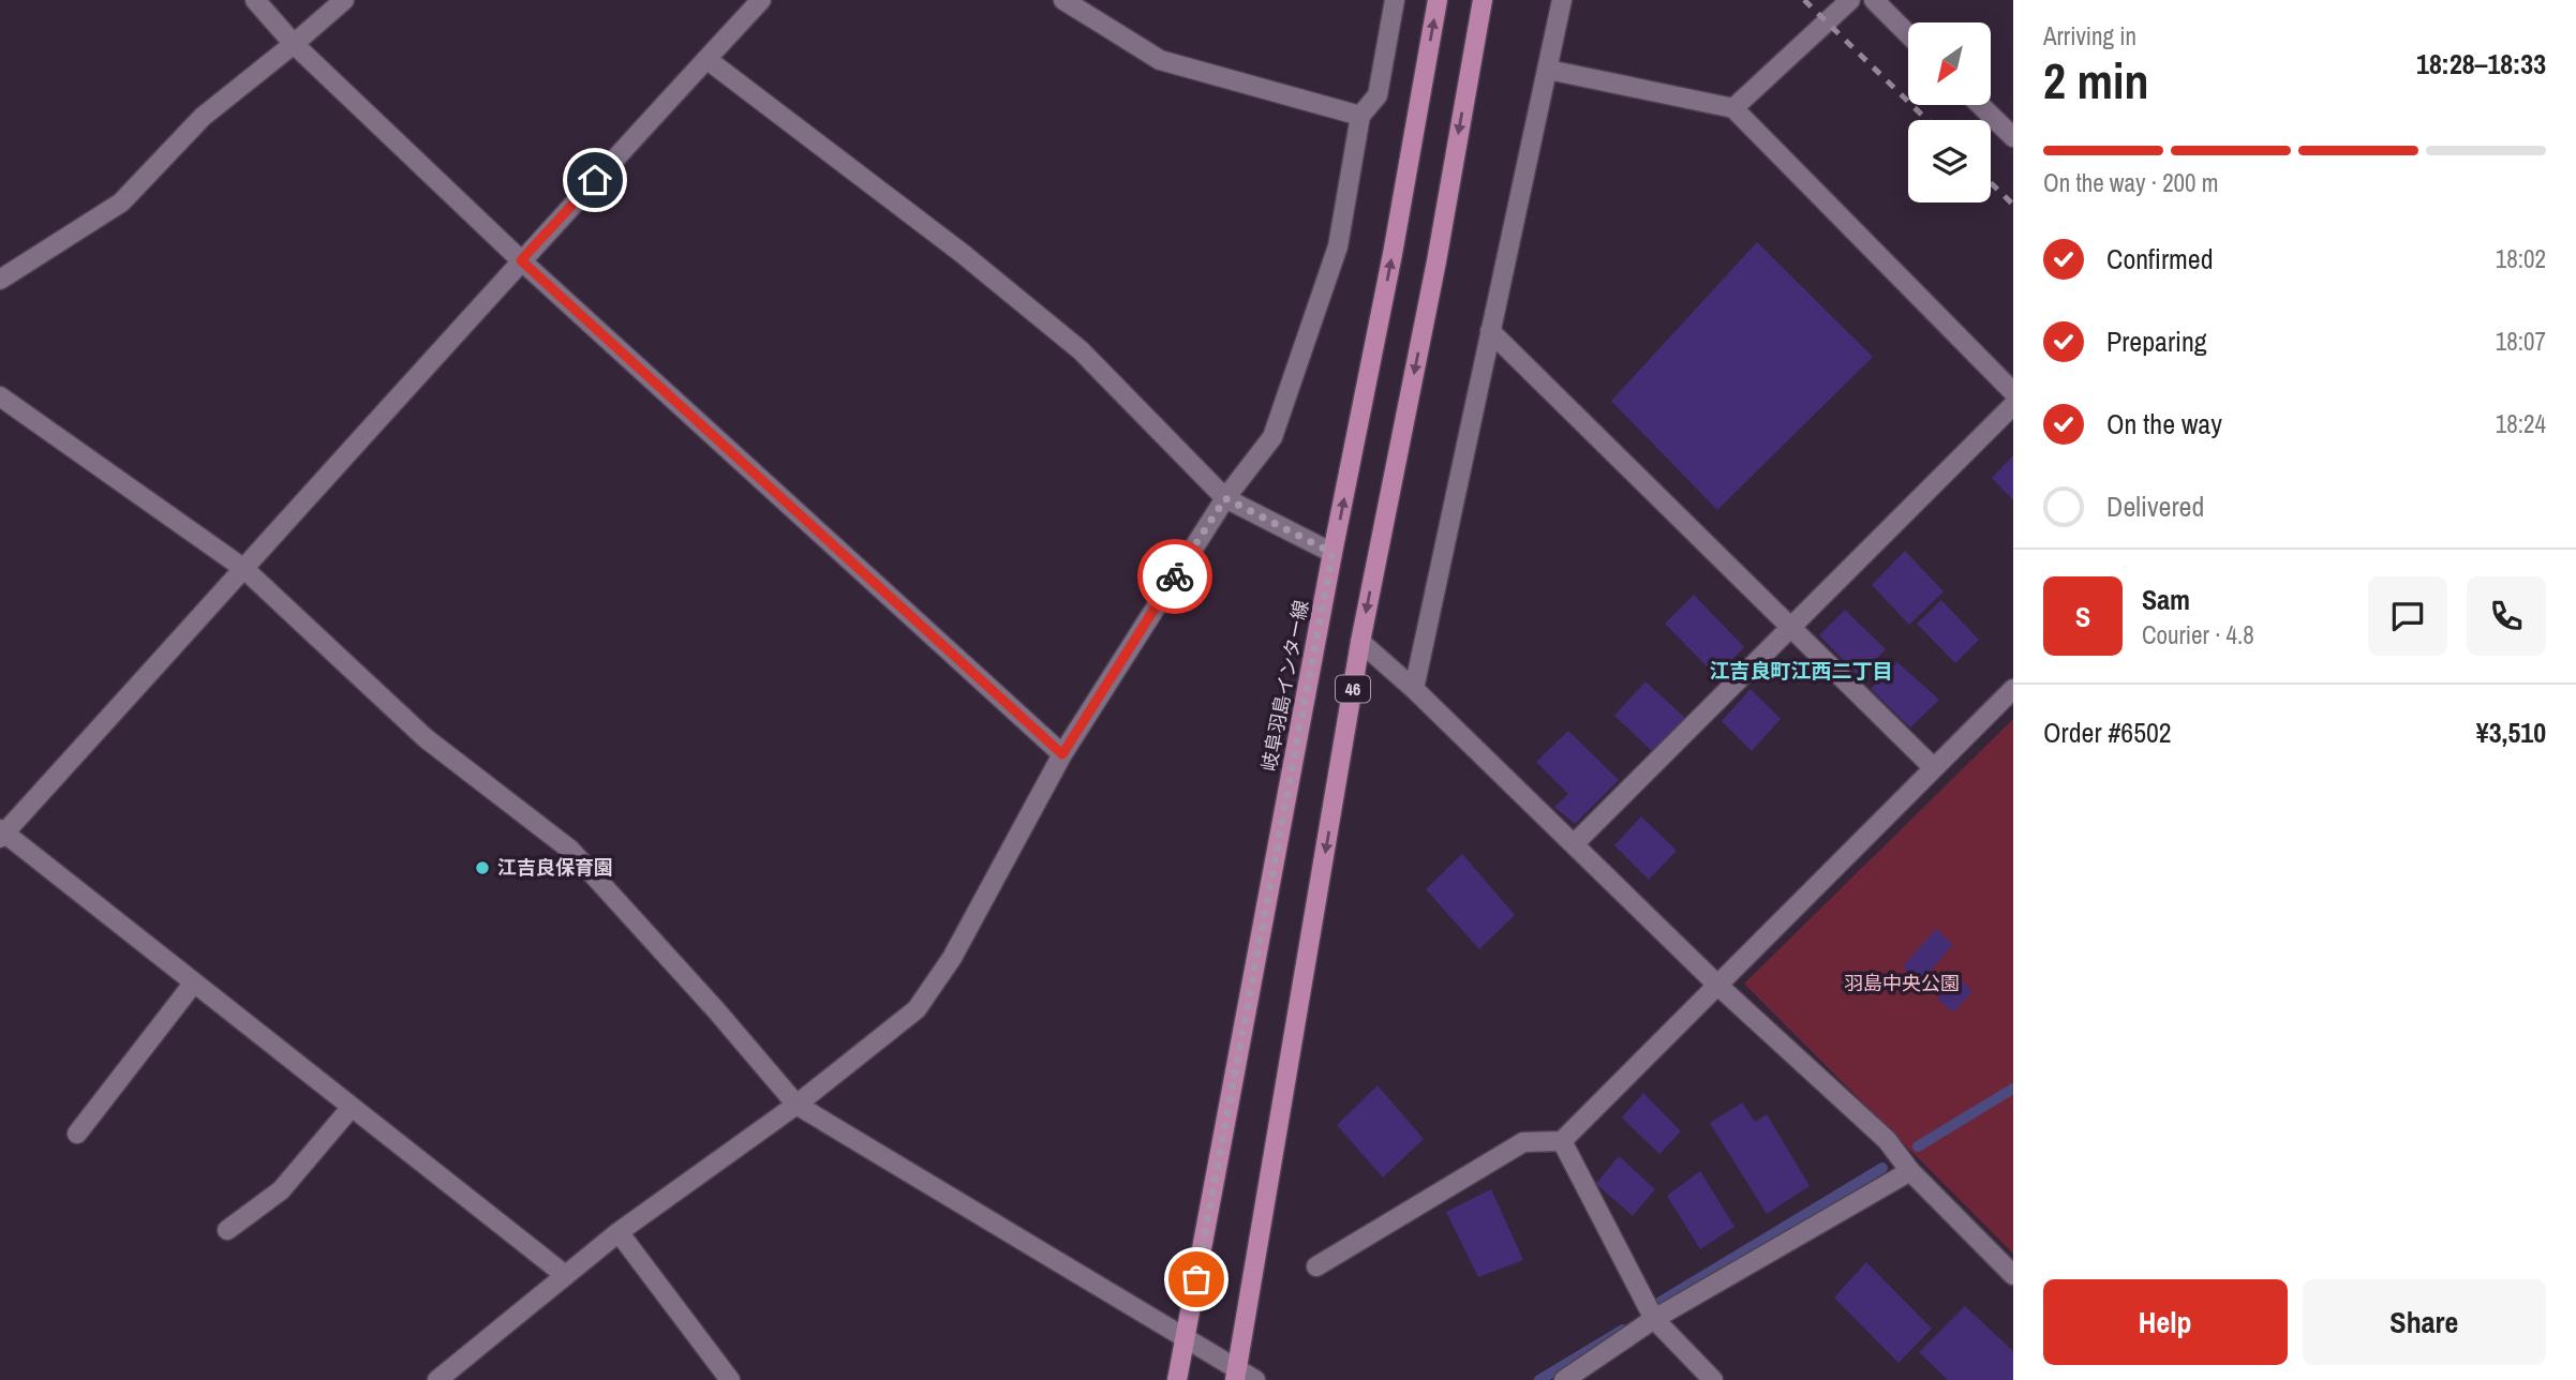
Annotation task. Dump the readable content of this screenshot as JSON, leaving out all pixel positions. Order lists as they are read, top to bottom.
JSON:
{
  "streets": {
    "main road": ["岐阜羽島インター線", "46"]
  },
  "districts": ["江吉良町江西二丁目"],
  "parks": ["羽島中央公園"],
  "places": ["江吉良保育園"],
  "north": "bottom left",
  "page": {
    "heading": ["2 min", "Arriving in", "18:28–18:33"],
    "panel": [
      "Sam",
      "Courier · 4.8",
      "Order #6502",
      "¥3,510"
    ],
    "bar": "On the way · 200 m",
    "list": [
      ["Confirmed", "18:02"],
      ["Preparing", "18:07"],
      ["On the way", "18:24"],
      "Delivered"
    ],
    "round": "S",
    "buttons": ["Help", "Share"]
  }
}
